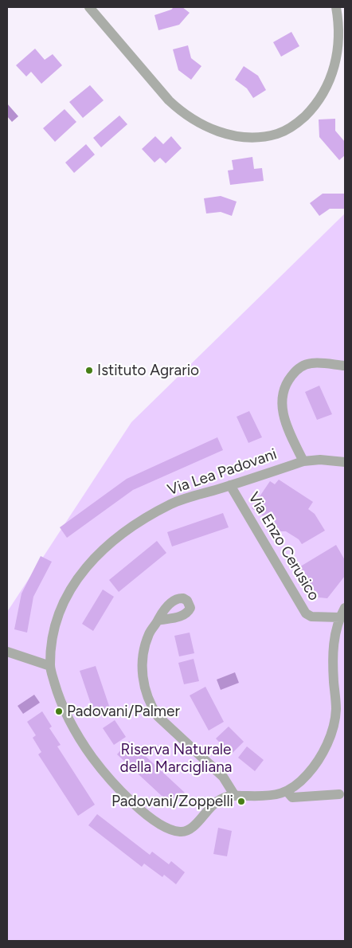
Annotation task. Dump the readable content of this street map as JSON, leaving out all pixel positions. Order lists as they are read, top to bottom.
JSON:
{
  "streets": {
    "street": ["Via Lea Padovani", "Via Enzo Cerusico"]
  },
  "crossings": [
    ["Via Lea Padovani", "Via Enzo Cerusico"]
  ],
  "parks": ["Riserva Naturale della Marcigliana"],
  "places": ["Istituto Agrario", "Padovani/Palmer", "Padovani/Zoppelli"]
}
